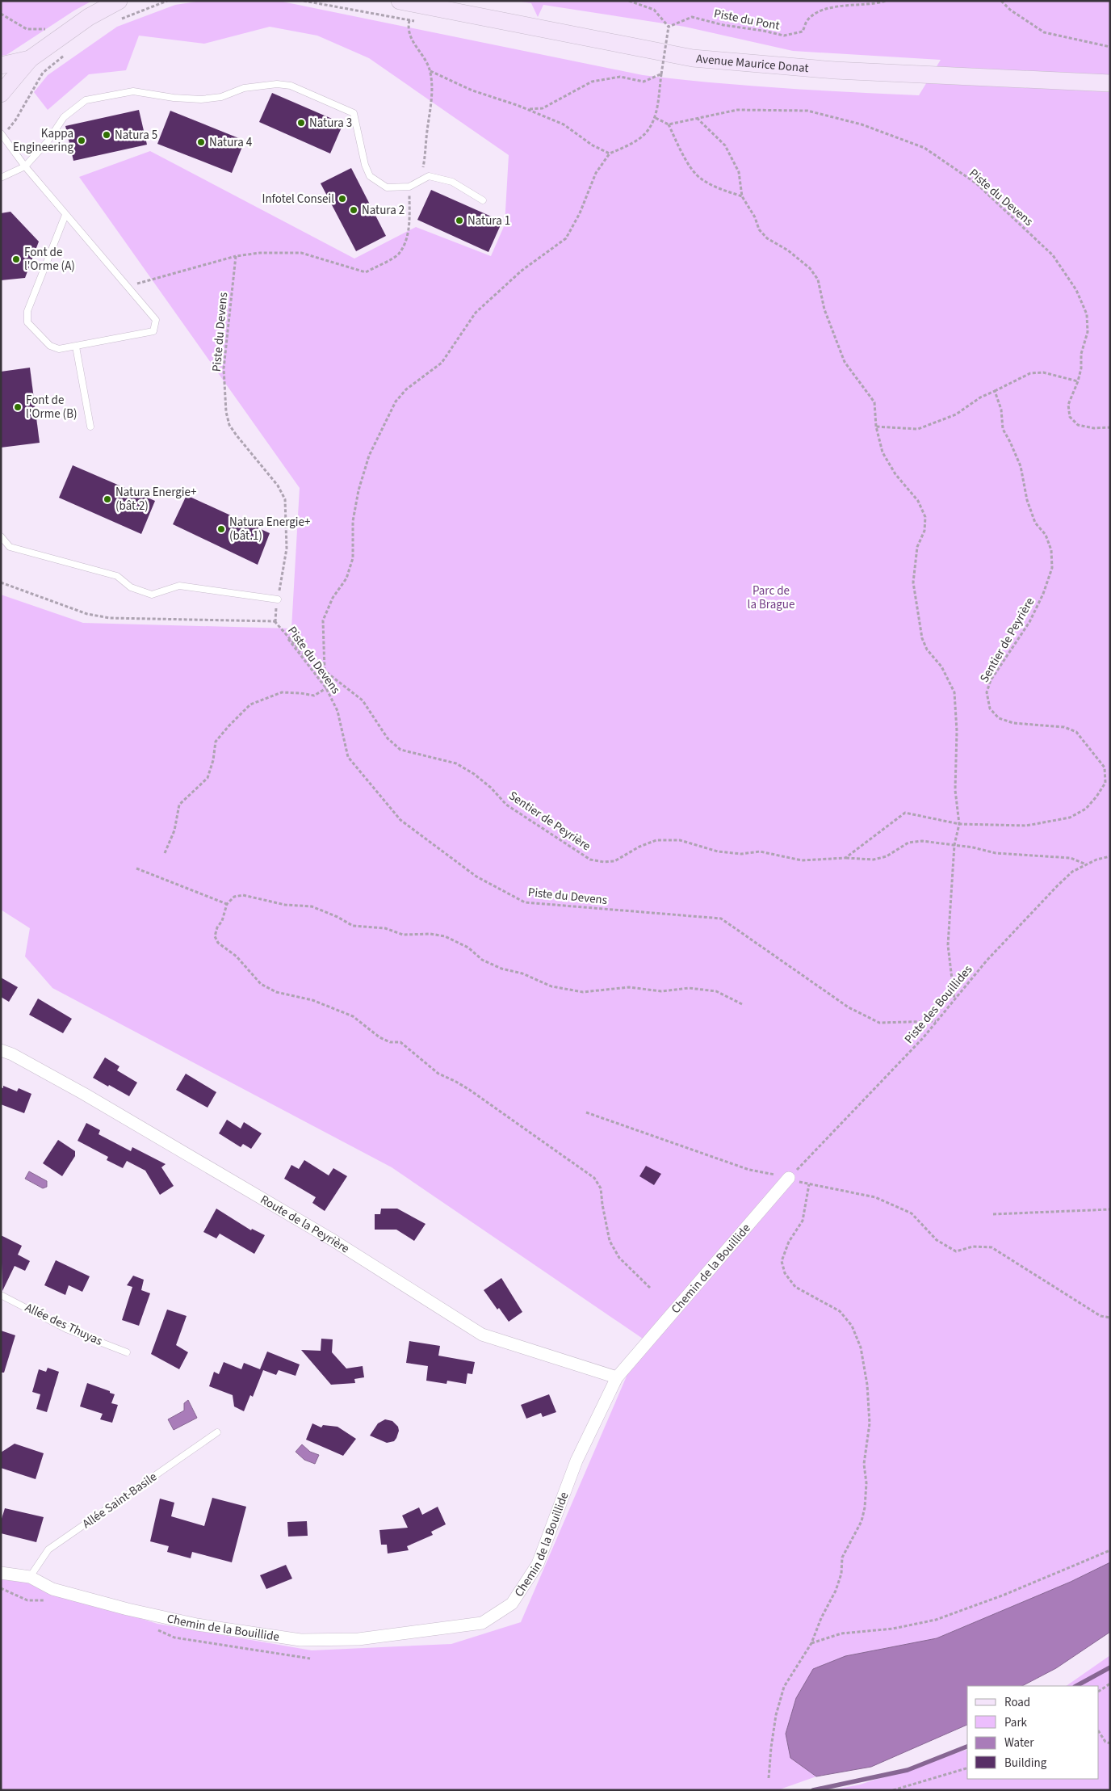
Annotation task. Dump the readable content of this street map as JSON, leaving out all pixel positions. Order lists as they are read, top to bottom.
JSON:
{
  "streets": {
    "main road": ["Avenue Maurice Donat"],
    "street": ["Route de la Peyrière", "Chemin de la Bouillide"],
    "lane": ["Allée des Thuyas", "Allée Saint-Basile"],
    "path": [
      "Piste du Pont",
      "Piste du Devens",
      "Sentier de Peyrière",
      "Piste des Bouillides"
    ]
  },
  "crossings": [
    ["Piste du Devens", "Sentier de Peyrière"],
    ["Piste du Devens", "Piste des Bouillides"],
    ["Piste des Bouillides", "Chemin de la Bouillide"],
    ["Route de la Peyrière", "Chemin de la Bouillide"],
    ["Chemin de la Bouillide", "Allée Saint-Basile"]
  ],
  "parks": ["Parc de la Brague"],
  "places": [
    "Natura 3",
    "Natura 5",
    "Kappa Engineering",
    "Natura 4",
    "Infotel Conseil",
    "Natura 2",
    "Natura 1",
    "Font de l'Orme (A)",
    "Font de l'Orme (B)",
    "Natura Energie+ (bât.2)",
    "Natura Energie+ (bât.1)"
  ],
  "legend": [
    "Road",
    "Park",
    "Water",
    "Building"
  ]
}
